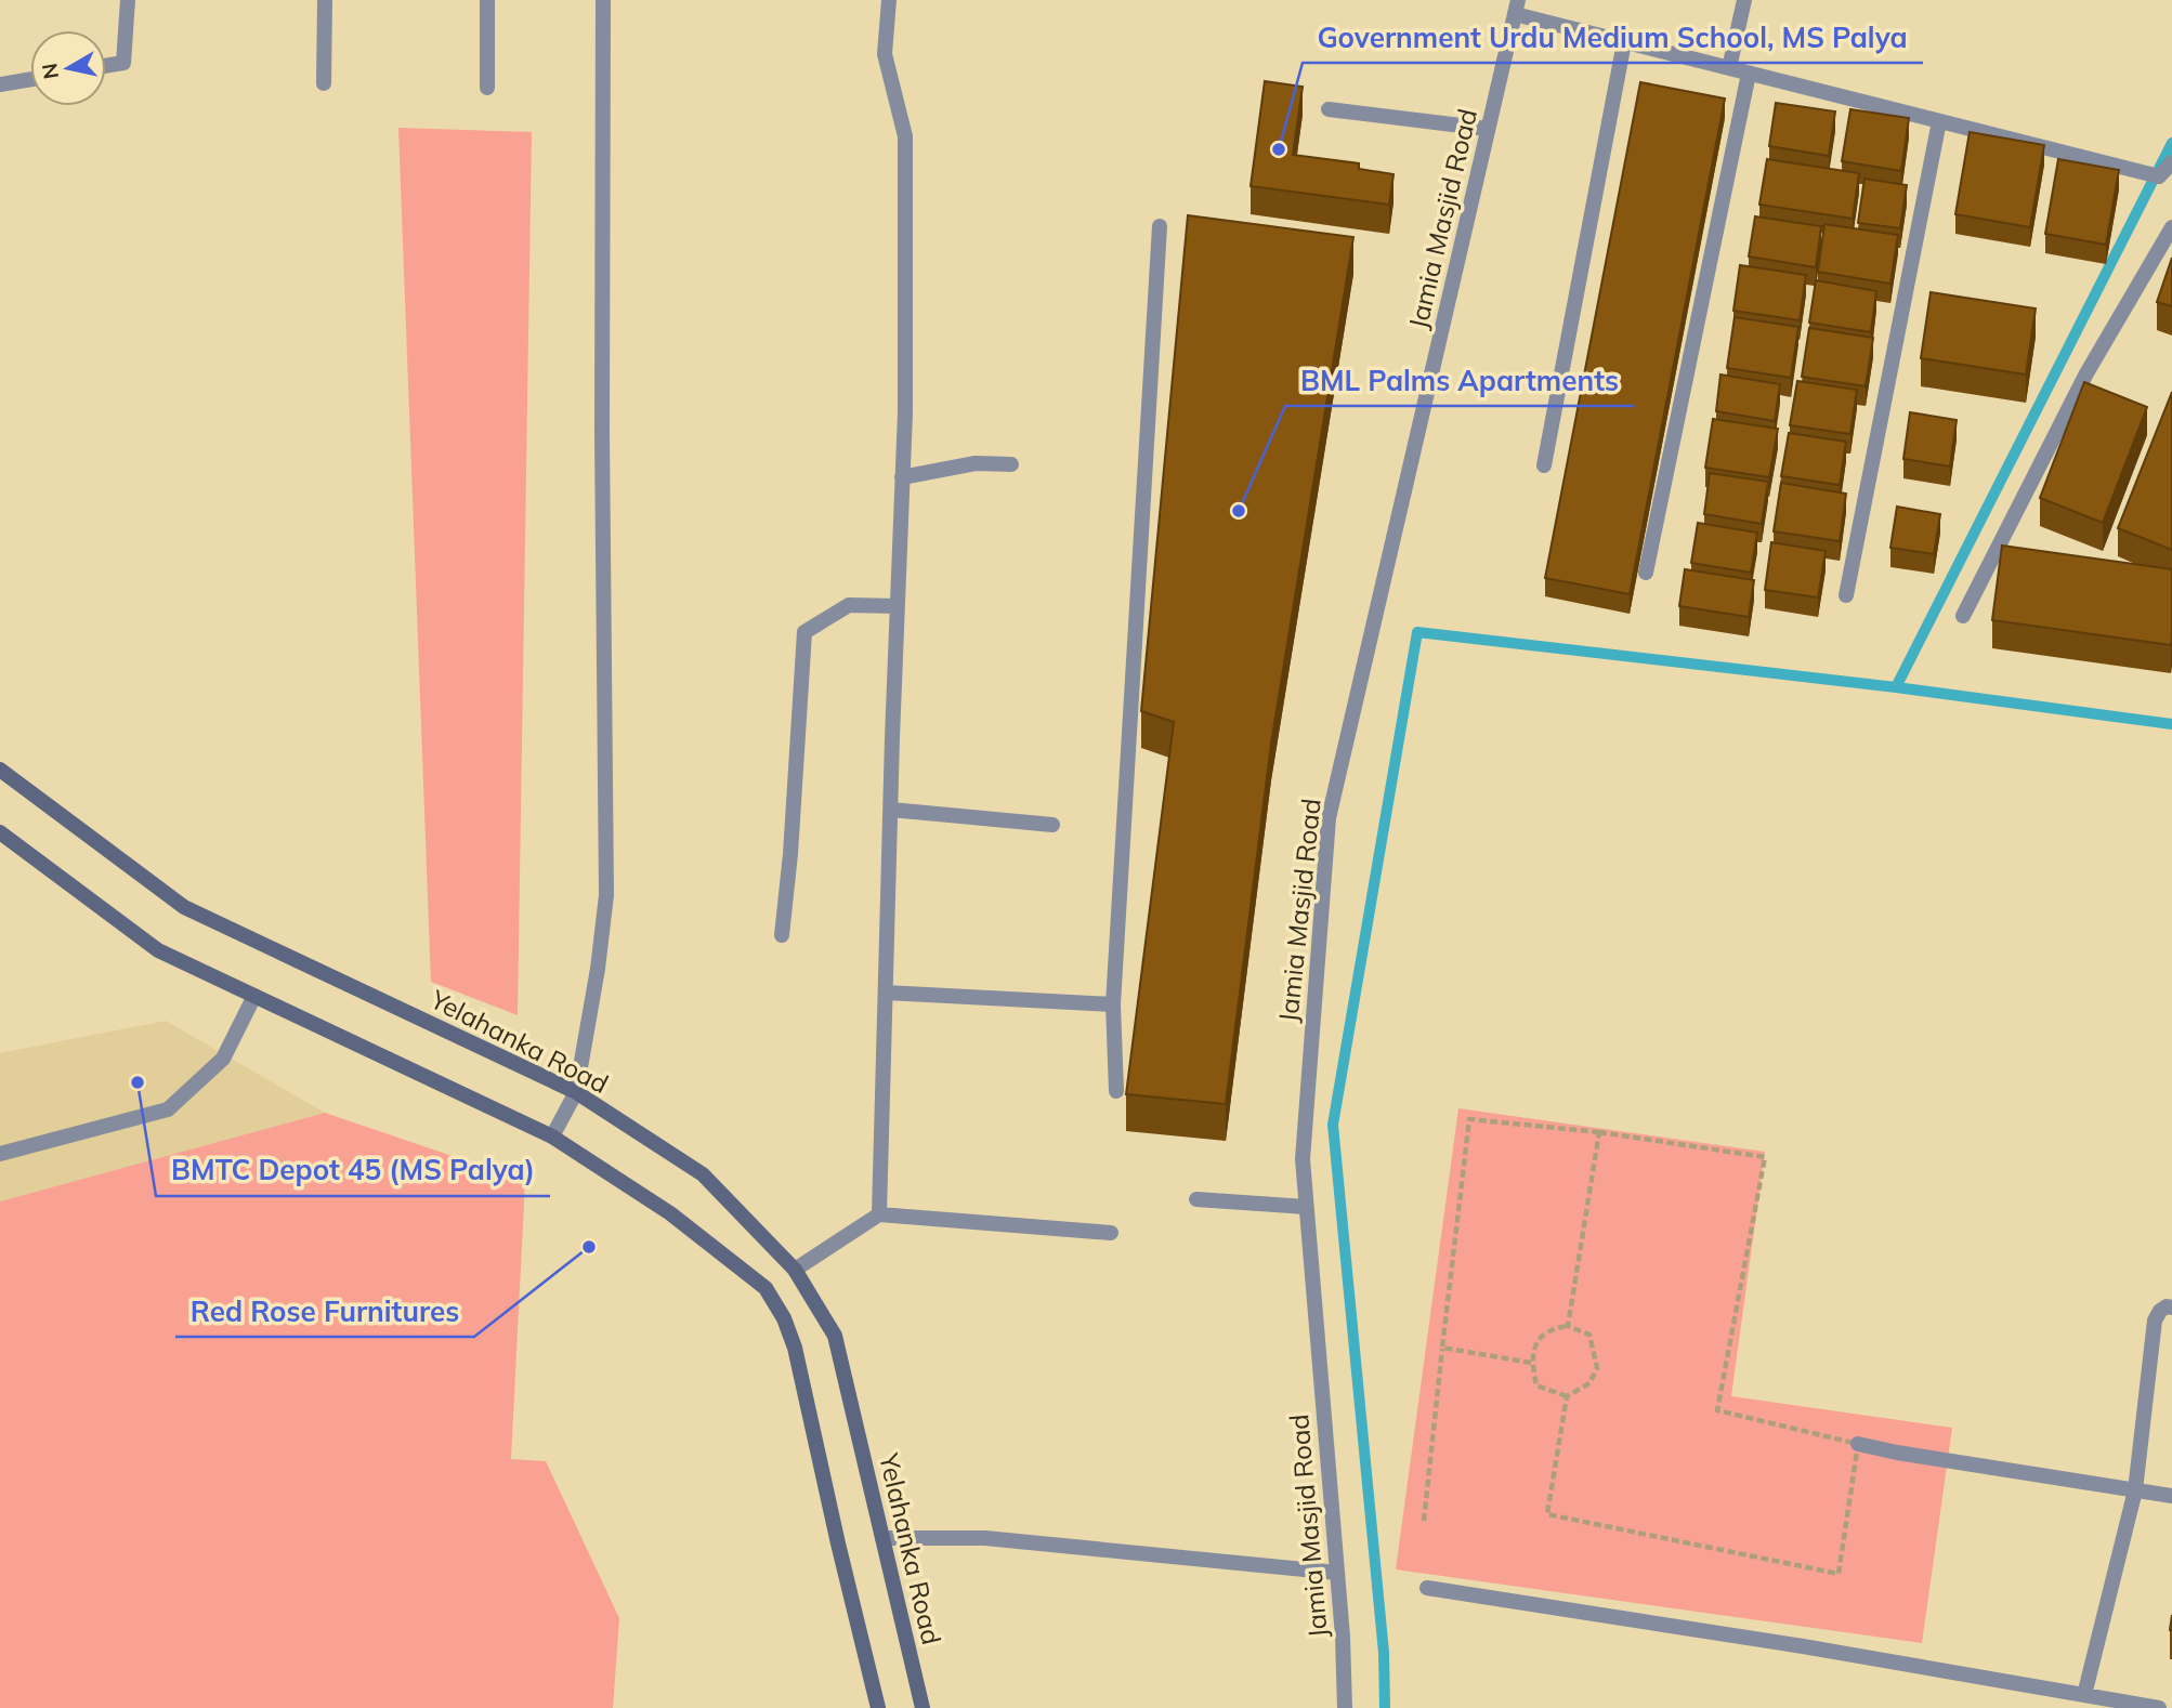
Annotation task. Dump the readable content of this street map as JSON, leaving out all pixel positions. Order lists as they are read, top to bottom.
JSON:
{
  "streets": {
    "main road": ["Yelahanka Road"],
    "street": ["Jamia Masjid Road"]
  },
  "places": [
    "Government Urdu Medium School, MS Palya",
    "BML Palms Apartments",
    "BMTC Depot 45 (MS Palya)",
    "Red Rose Furnitures"
  ],
  "north": "left"
}
